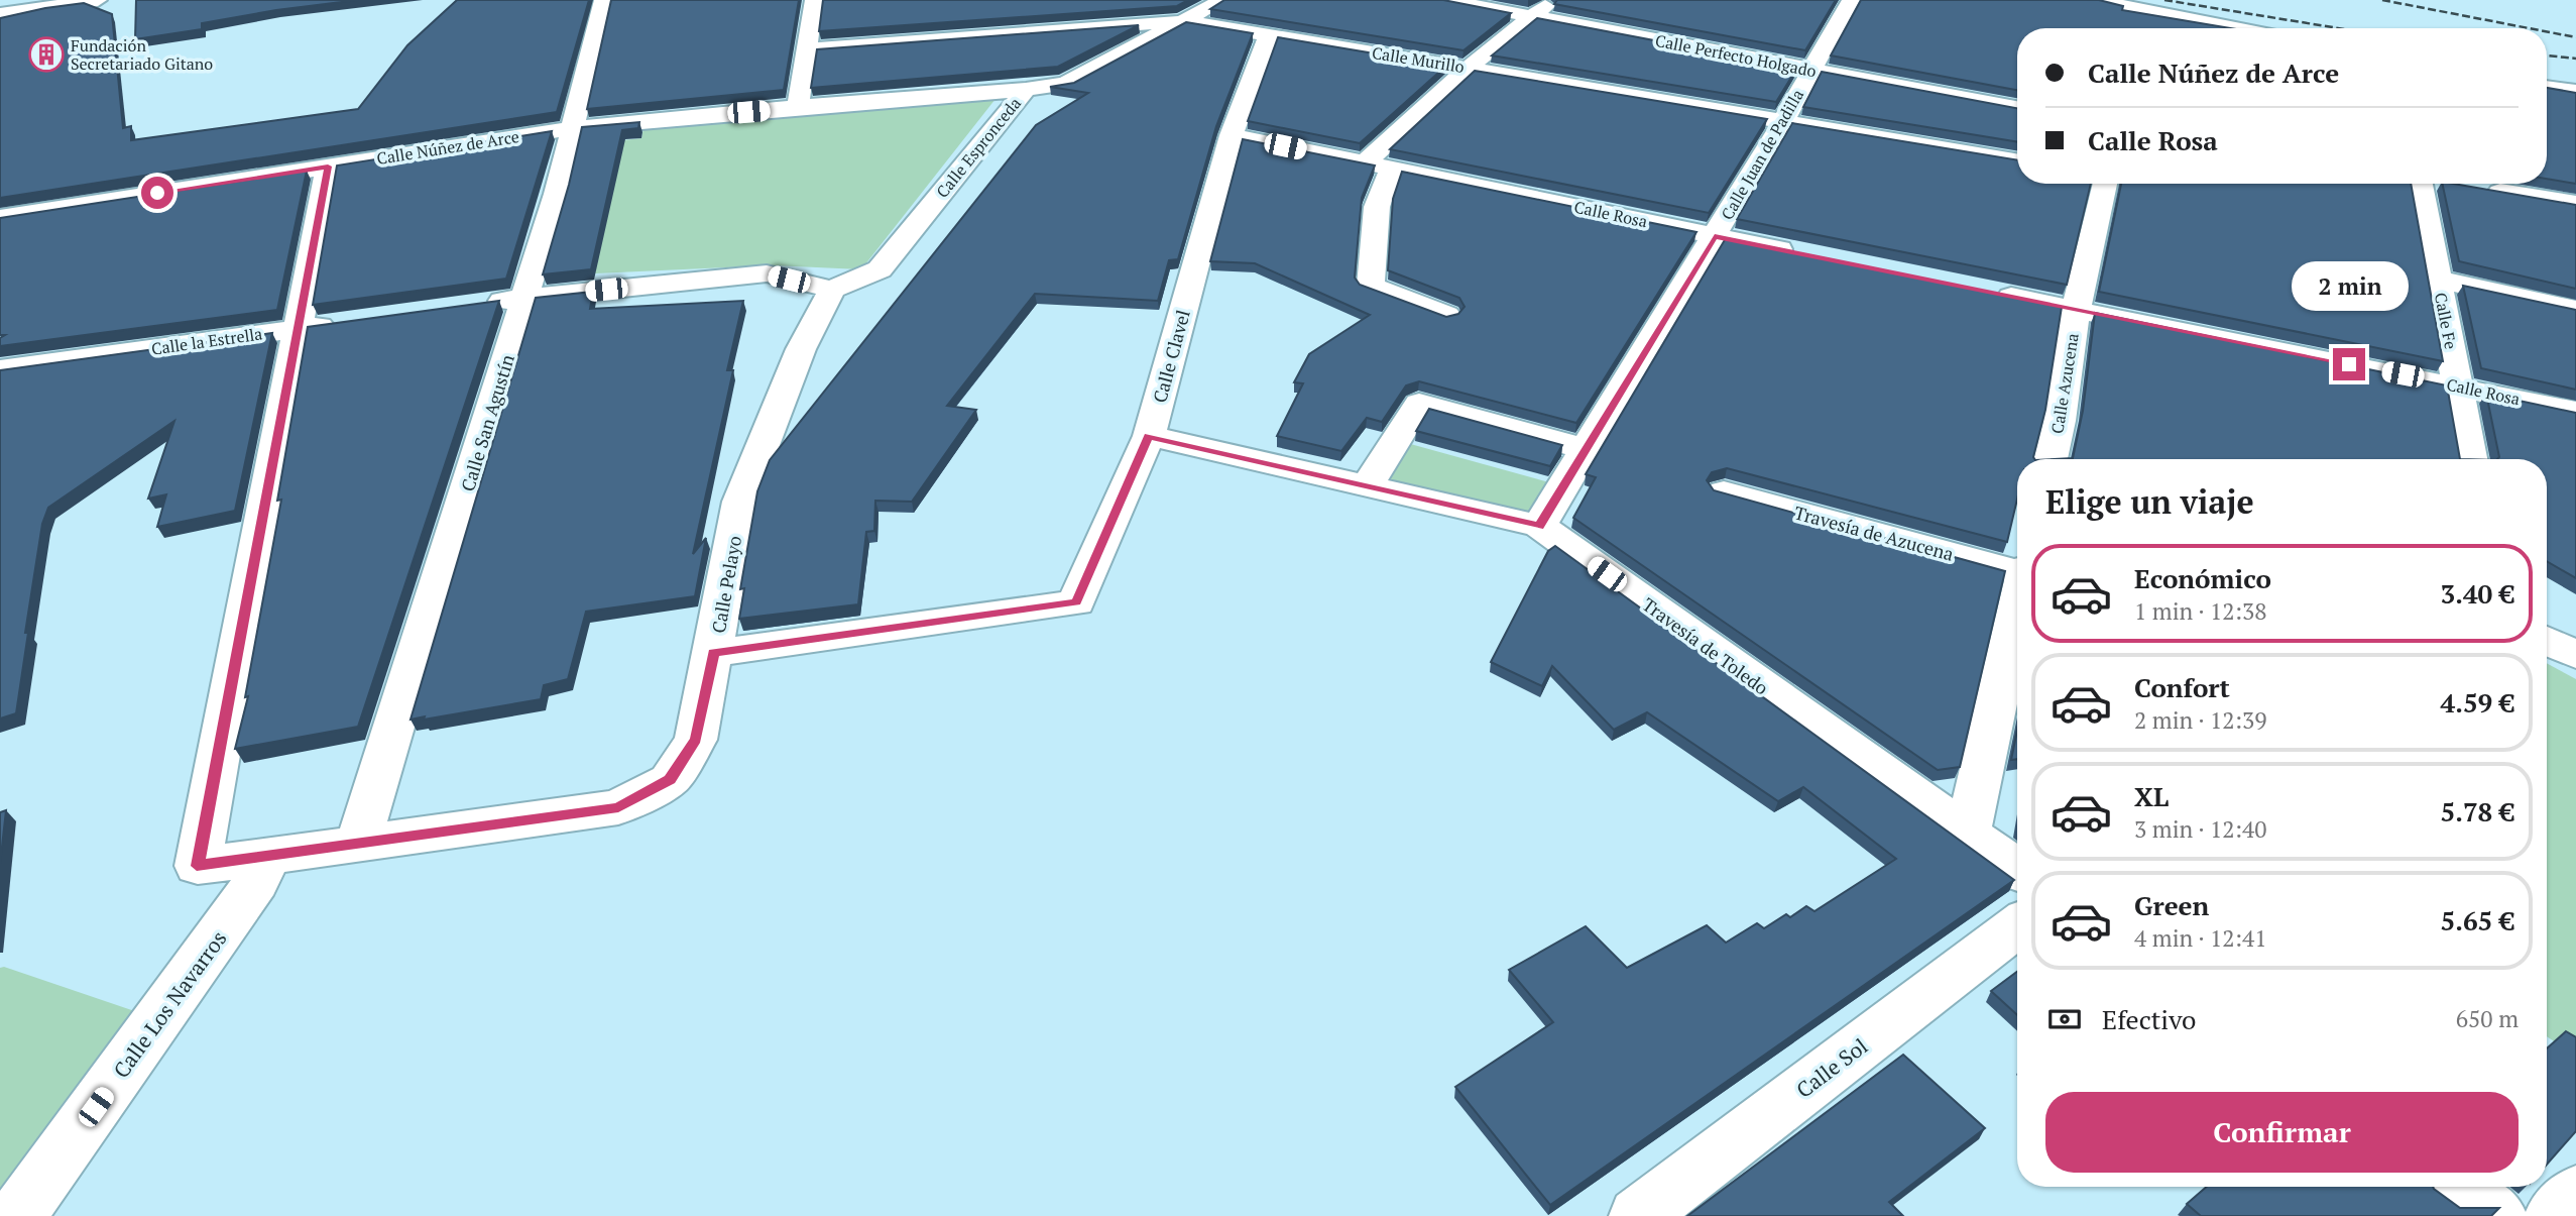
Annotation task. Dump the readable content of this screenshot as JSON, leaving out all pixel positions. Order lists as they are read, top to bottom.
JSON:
{
  "streets": {
    "main road": [
      "Calle Perfecto Holgado",
      "Calle Murillo",
      "Calle Núñez de Arce",
      "Calle Espronceda",
      "Calle Juan de Padilla",
      "Calle Rosa",
      "Calle Fe",
      "Calle la Estrella",
      "Calle Clavel",
      "Calle Azucena",
      "Calle San Agustín",
      "Travesía de Azucena",
      "Calle Pelayo",
      "Travesía de Toledo",
      "Calle Los Navarros",
      "Calle Sol"
    ]
  },
  "crossings": [
    ["Calle Perfecto Holgado", "Calle Juan de Padilla"],
    ["Calle Murillo", "Calle Espronceda"],
    ["Calle Murillo", "Calle Juan de Padilla"],
    ["Calle Murillo", "Calle Clavel"],
    ["Calle Núñez de Arce", "Calle Espronceda"],
    ["Calle Núñez de Arce", "Calle San Agustín"],
    ["Calle Espronceda", "Calle Pelayo"],
    ["Calle Juan de Padilla", "Calle Rosa"],
    ["Calle Juan de Padilla", "Travesía de Toledo"],
    ["Calle Rosa", "Calle Fe"],
    ["Calle Rosa", "Calle Clavel"],
    ["Calle Rosa", "Calle Azucena"],
    ["Calle la Estrella", "Calle Pelayo"],
    ["Calle Clavel", "Calle Pelayo"],
    ["Calle Clavel", "Travesía de Toledo"],
    ["Calle San Agustín", "Calle Pelayo"],
    ["Calle Pelayo", "Calle Los Navarros"]
  ],
  "places": {
    "building": ["Fundación Secretariado Gitano"]
  },
  "page": {
    "banner": ["Calle Núñez de Arce", "Calle Rosa"],
    "bubble": "2 min",
    "heading": "Elige un viaje",
    "list": [
      {
        "name": "Económico",
        "note": "1 min · 12:38",
        "value": "3.40 €"
      },
      {
        "name": "Confort",
        "note": "2 min · 12:39",
        "value": "4.59 €"
      },
      {
        "name": "XL",
        "note": "3 min · 12:40",
        "value": "5.78 €"
      },
      {
        "name": "Green",
        "note": "4 min · 12:41",
        "value": "5.65 €"
      }
    ],
    "pay": ["Efectivo", "650 m"],
    "buttons": "Confirmar"
  }
}
